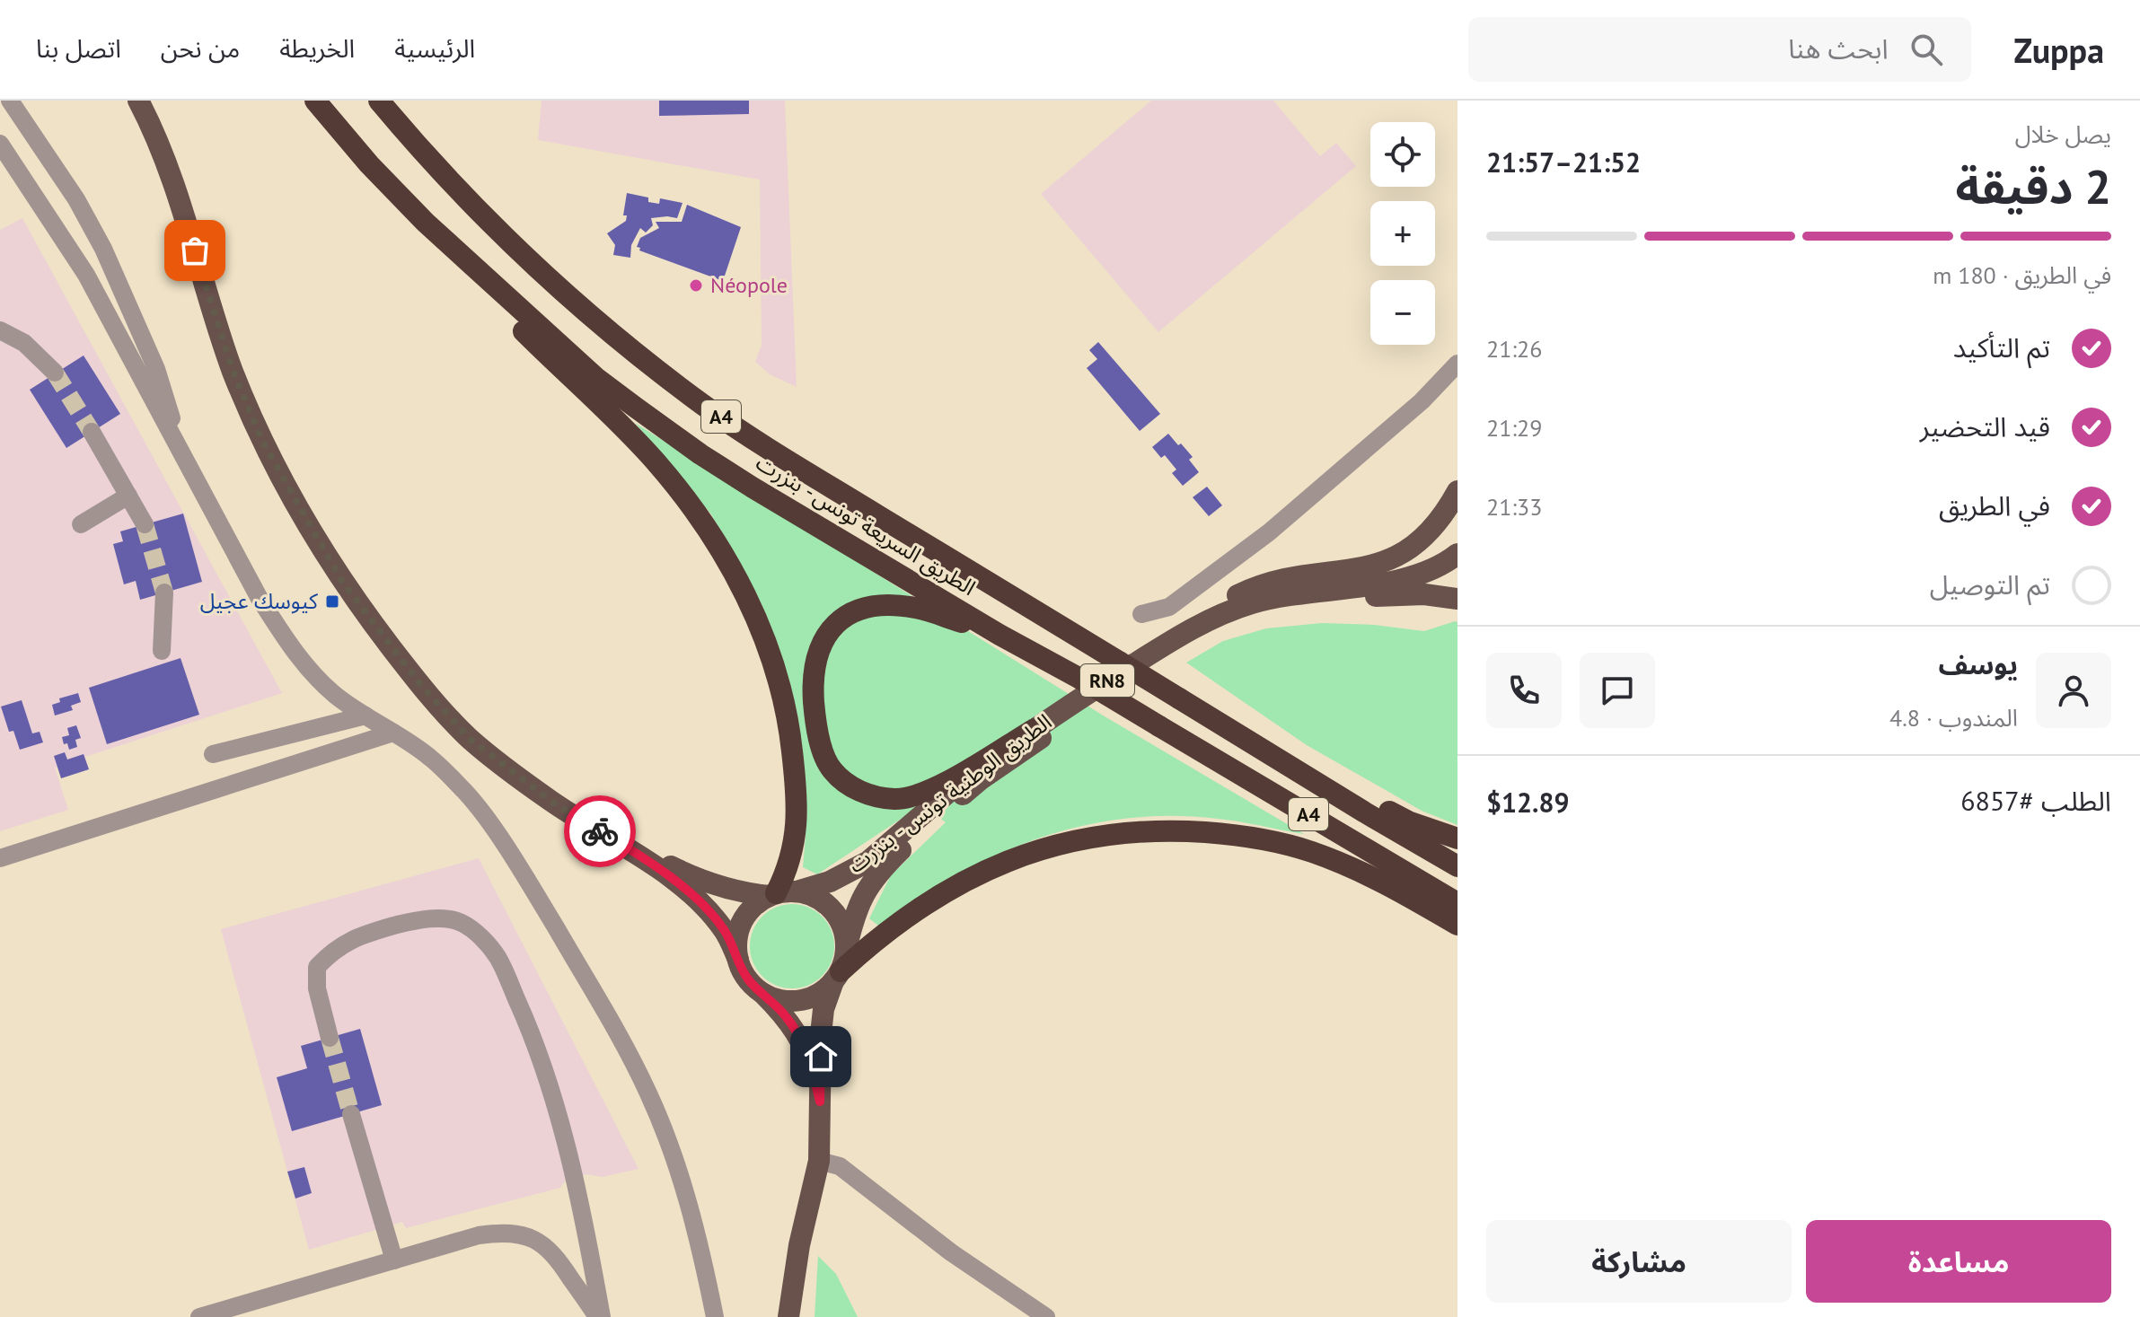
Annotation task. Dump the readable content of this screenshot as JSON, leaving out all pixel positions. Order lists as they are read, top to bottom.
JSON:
{
  "streets": {
    "highway": ["A4", "الطريق السريعة تونس - بنزرت"],
    "main road": ["RN8", "الطريق الوطنية تونس - بنزرت"]
  },
  "places": {
    "other": ["Néopole"],
    "transit": ["كيوسك عجيل"]
  },
  "page": {
    "header": "Zuppa",
    "search": "ابحث هنا",
    "nav": [
      "الرئيسية",
      "الخريطة",
      "من نحن",
      "اتصل بنا"
    ],
    "heading": ["2 دقيقة", "يصل خلال", "21:52–21:57"],
    "panel": [
      "يوسف",
      "المندوب · 4.8",
      "الطلب #6857",
      "$12.89"
    ],
    "map_buttons": ["+", "−"],
    "bar": "في الطريق · 180 m",
    "list": [
      ["تم التأكيد", "21:26"],
      ["قيد التحضير", "21:29"],
      ["في الطريق", "21:33"],
      "تم التوصيل"
    ],
    "buttons": ["مساعدة", "مشاركة"]
  }
}
